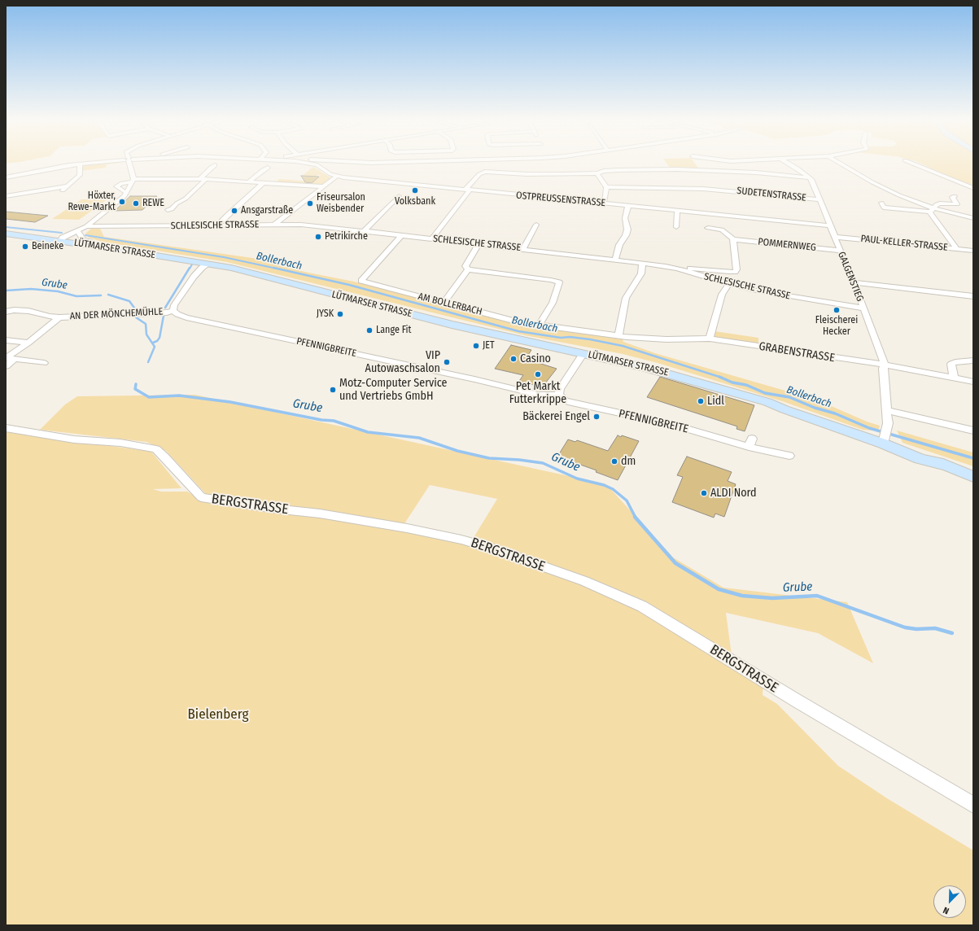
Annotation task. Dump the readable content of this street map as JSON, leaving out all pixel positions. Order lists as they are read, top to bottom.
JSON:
{
  "streets": {
    "main road": ["LÜTMARSER STRASSE"],
    "street": [
      "SUDETENSTRASSE",
      "OSTPREUSSENSTRASSE",
      "SCHLESISCHE STRASSE",
      "PAUL-KELLER-STRASSE",
      "POMMERNWEG",
      "GALGENSTIEG",
      "AM BOLLERBACH",
      "AN DER MÖNCHEMÜHLE",
      "PFENNIGBREITE",
      "GRABENSTRASSE",
      "BERGSTRASSE"
    ]
  },
  "crossings": [
    ["SUDETENSTRASSE", "GALGENSTIEG"],
    ["OSTPREUSSENSTRASSE", "GALGENSTIEG"],
    ["SCHLESISCHE STRASSE", "GALGENSTIEG"],
    ["SCHLESISCHE STRASSE", "AM BOLLERBACH"],
    ["PAUL-KELLER-STRASSE", "GALGENSTIEG"],
    ["POMMERNWEG", "GALGENSTIEG"],
    ["LÜTMARSER STRASSE", "GALGENSTIEG"],
    ["GALGENSTIEG", "GRABENSTRASSE"],
    ["AM BOLLERBACH", "GRABENSTRASSE"],
    ["AN DER MÖNCHEMÜHLE", "PFENNIGBREITE"]
  ],
  "water": ["Bollerbach", "Grube"],
  "parks": ["Bielenberg"],
  "places": [
    "Volksbank",
    "Höxter, Rewe-Markt",
    "REWE",
    "Friseursalon Weisbender",
    "Ansgarstraße",
    "Petrikirche",
    "Beineke",
    "Fleischerei Hecker",
    "JYSK",
    "Lange Fit",
    "JET",
    "Casino",
    "VIP Autowaschsalon",
    "Pet Markt Futterkrippe",
    "Motz-Computer Service und Vertriebs GmbH",
    "Lidl",
    "Bäckerei Engel",
    "dm",
    "ALDI Nord"
  ],
  "north": "bottom left"
}
